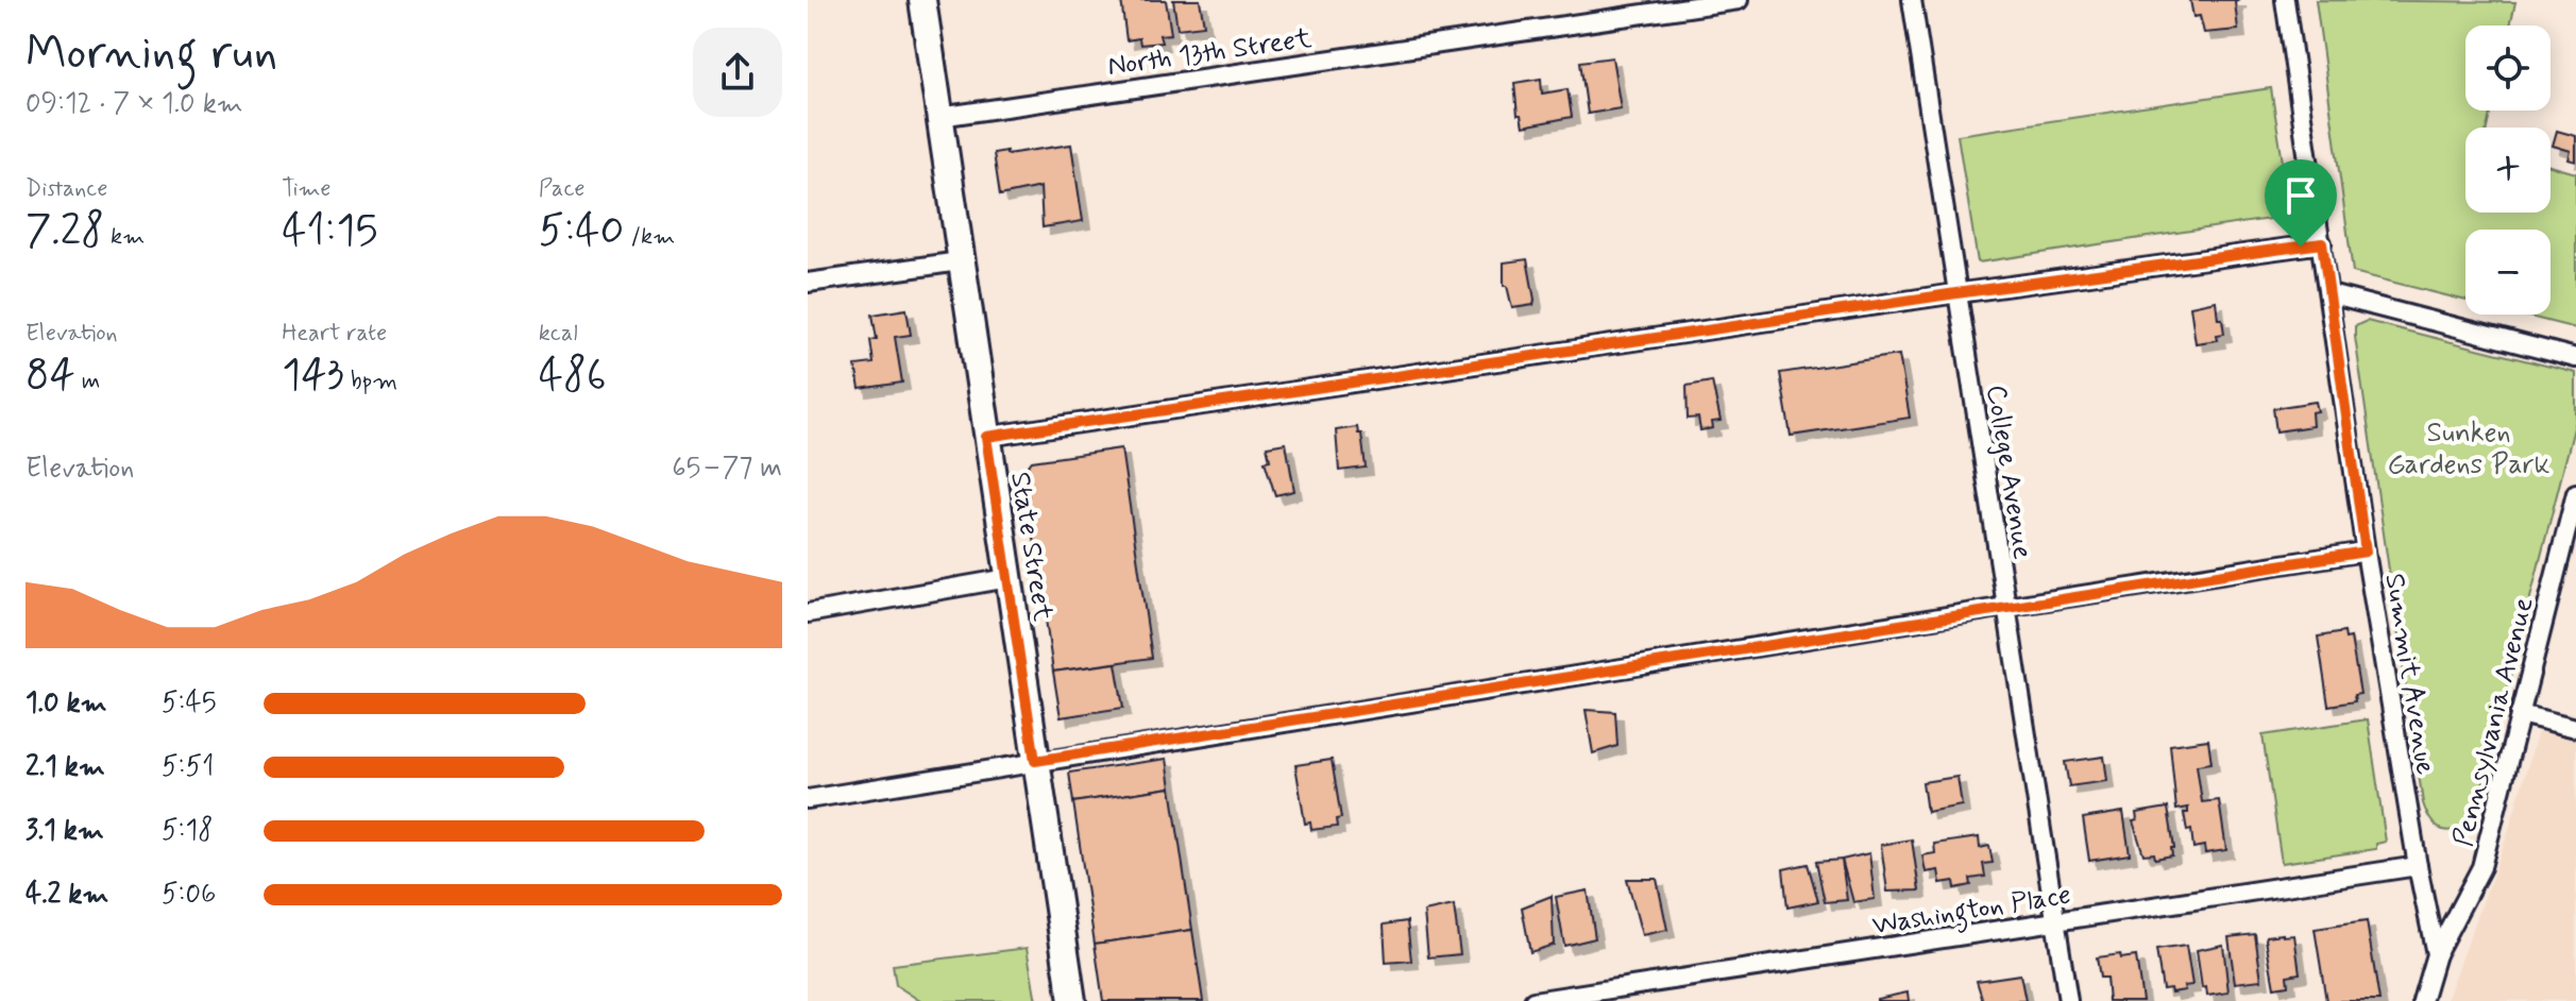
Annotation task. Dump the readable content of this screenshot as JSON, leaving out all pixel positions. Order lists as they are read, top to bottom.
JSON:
{
  "streets": {
    "main road": ["State Street"],
    "street": [
      "North 13th Street",
      "College Avenue",
      "Summit Avenue",
      "Pennsylvania Avenue",
      "Washington Place"
    ]
  },
  "crossings": [
    ["North 13th Street", "State Street"],
    ["College Avenue", "Washington Place"],
    ["Summit Avenue", "Pennsylvania Avenue"],
    ["Summit Avenue", "Washington Place"]
  ],
  "parks": ["Sunken Gardens Park"],
  "page": {
    "heading": ["Morning run", "09:12 · 7 × 1.0 km"],
    "map_buttons": ["+", "−"],
    "stats": [
      ["Distance", "7.28 km"],
      ["Time", "41:15"],
      ["Pace", "5:40 /km"],
      ["Elevation", "84 m"],
      ["Heart rate", "143 bpm"],
      ["kcal", "486"]
    ],
    "chart": ["Elevation", "65–77 m"],
    "list": [
      {
        "name": "1.0 km",
        "note": "5:45"
      },
      {
        "name": "2.1 km",
        "note": "5:51"
      },
      {
        "name": "3.1 km",
        "note": "5:18"
      },
      {
        "name": "4.2 km",
        "note": "5:06"
      }
    ]
  }
}
